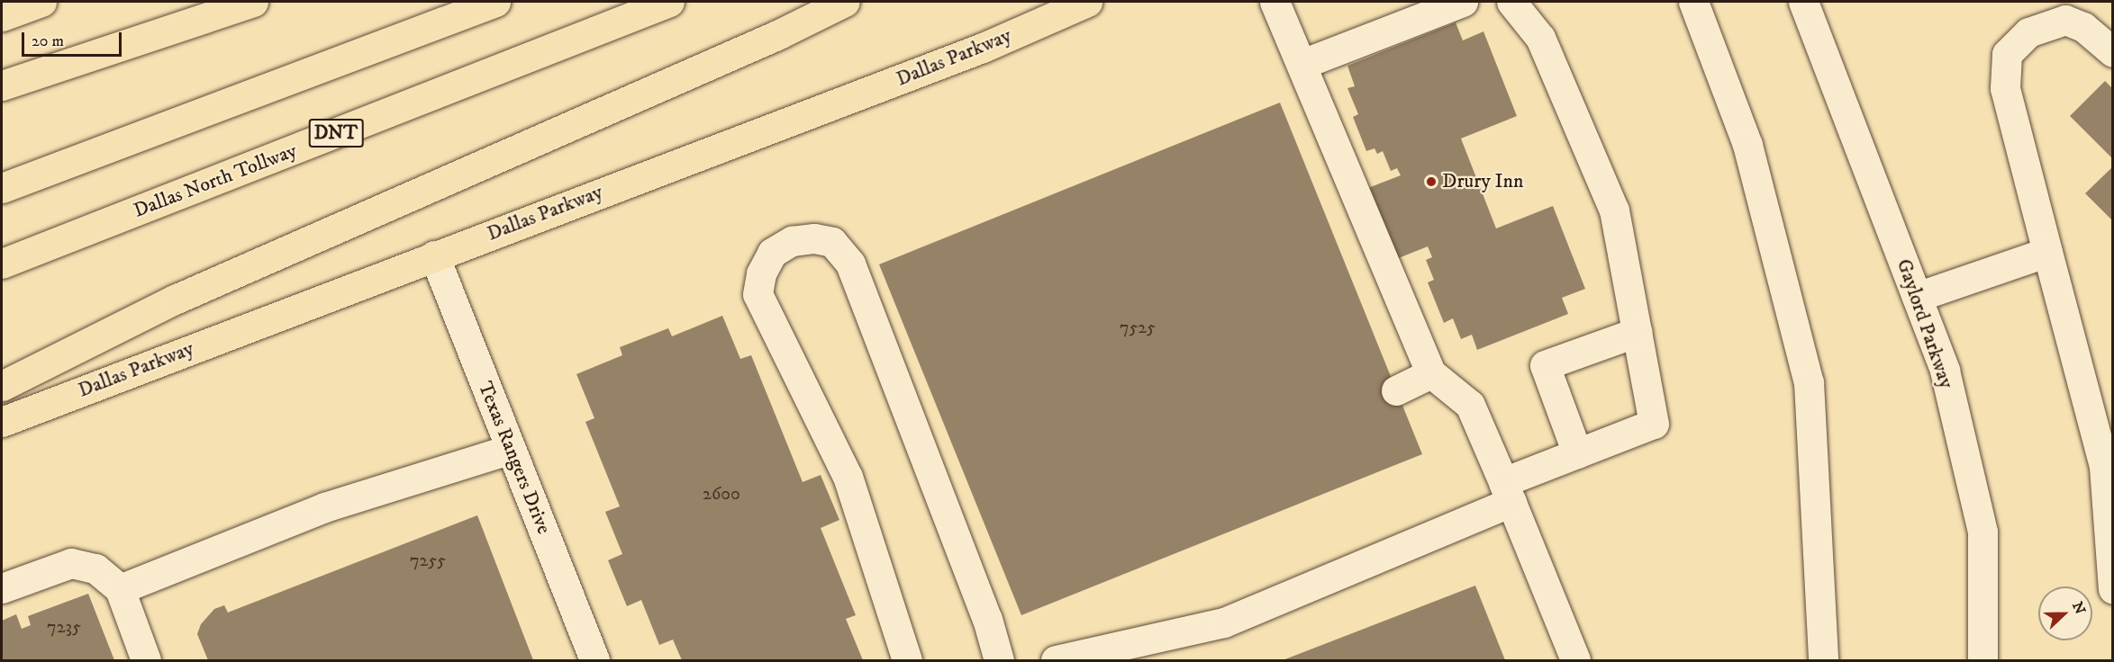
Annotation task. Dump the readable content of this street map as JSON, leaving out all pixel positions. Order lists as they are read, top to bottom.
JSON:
{
  "streets": {
    "main road": ["Dallas Parkway", "DNT", "Dallas North Tollway"],
    "street": ["Gaylord Parkway", "Texas Rangers Drive"]
  },
  "crossings": [
    ["Dallas Parkway", "Texas Rangers Drive"]
  ],
  "places": ["Drury Inn"],
  "house_numbers": [
    "7525",
    "2600",
    "7255",
    "7235"
  ],
  "scale_bar": "20 m",
  "north": "right"
}
